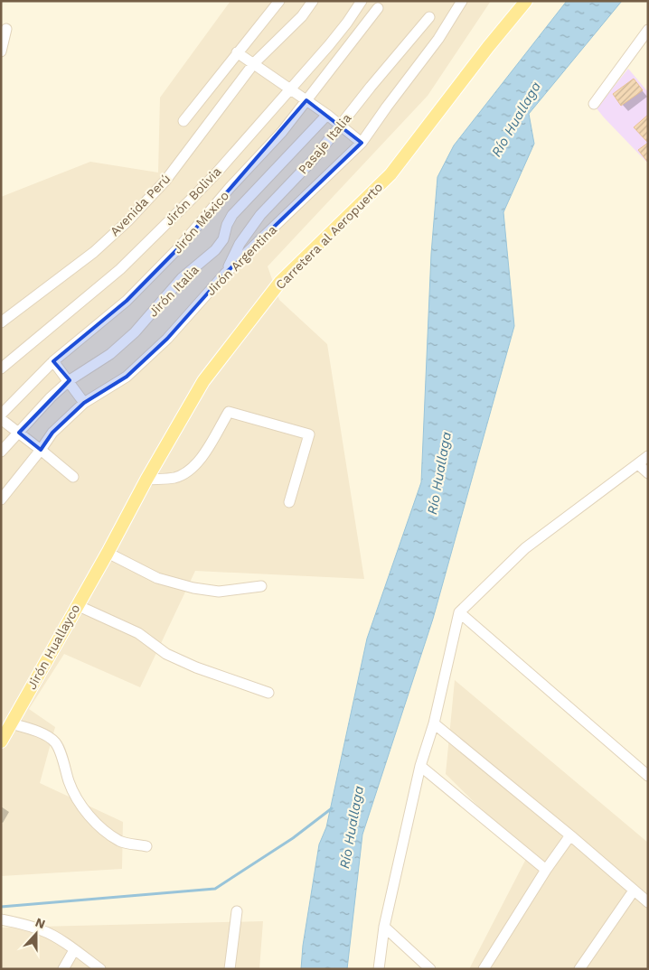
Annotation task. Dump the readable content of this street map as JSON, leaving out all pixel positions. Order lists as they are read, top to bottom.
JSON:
{
  "streets": {
    "main road": ["Carretera al Aeropuerto", "Jirón Huallayco"],
    "street": [
      "Pasaje Italia",
      "Jirón Bolivia",
      "Avenida Perú",
      "Jirón México",
      "Jirón Argentina",
      "Jirón Italia"
    ]
  },
  "crossings": [
    ["Pasaje Italia", "Jirón Argentina"],
    ["Carretera al Aeropuerto", "Jirón Huallayco"]
  ],
  "water": ["Río Huallaga"],
  "north": "top"
}
